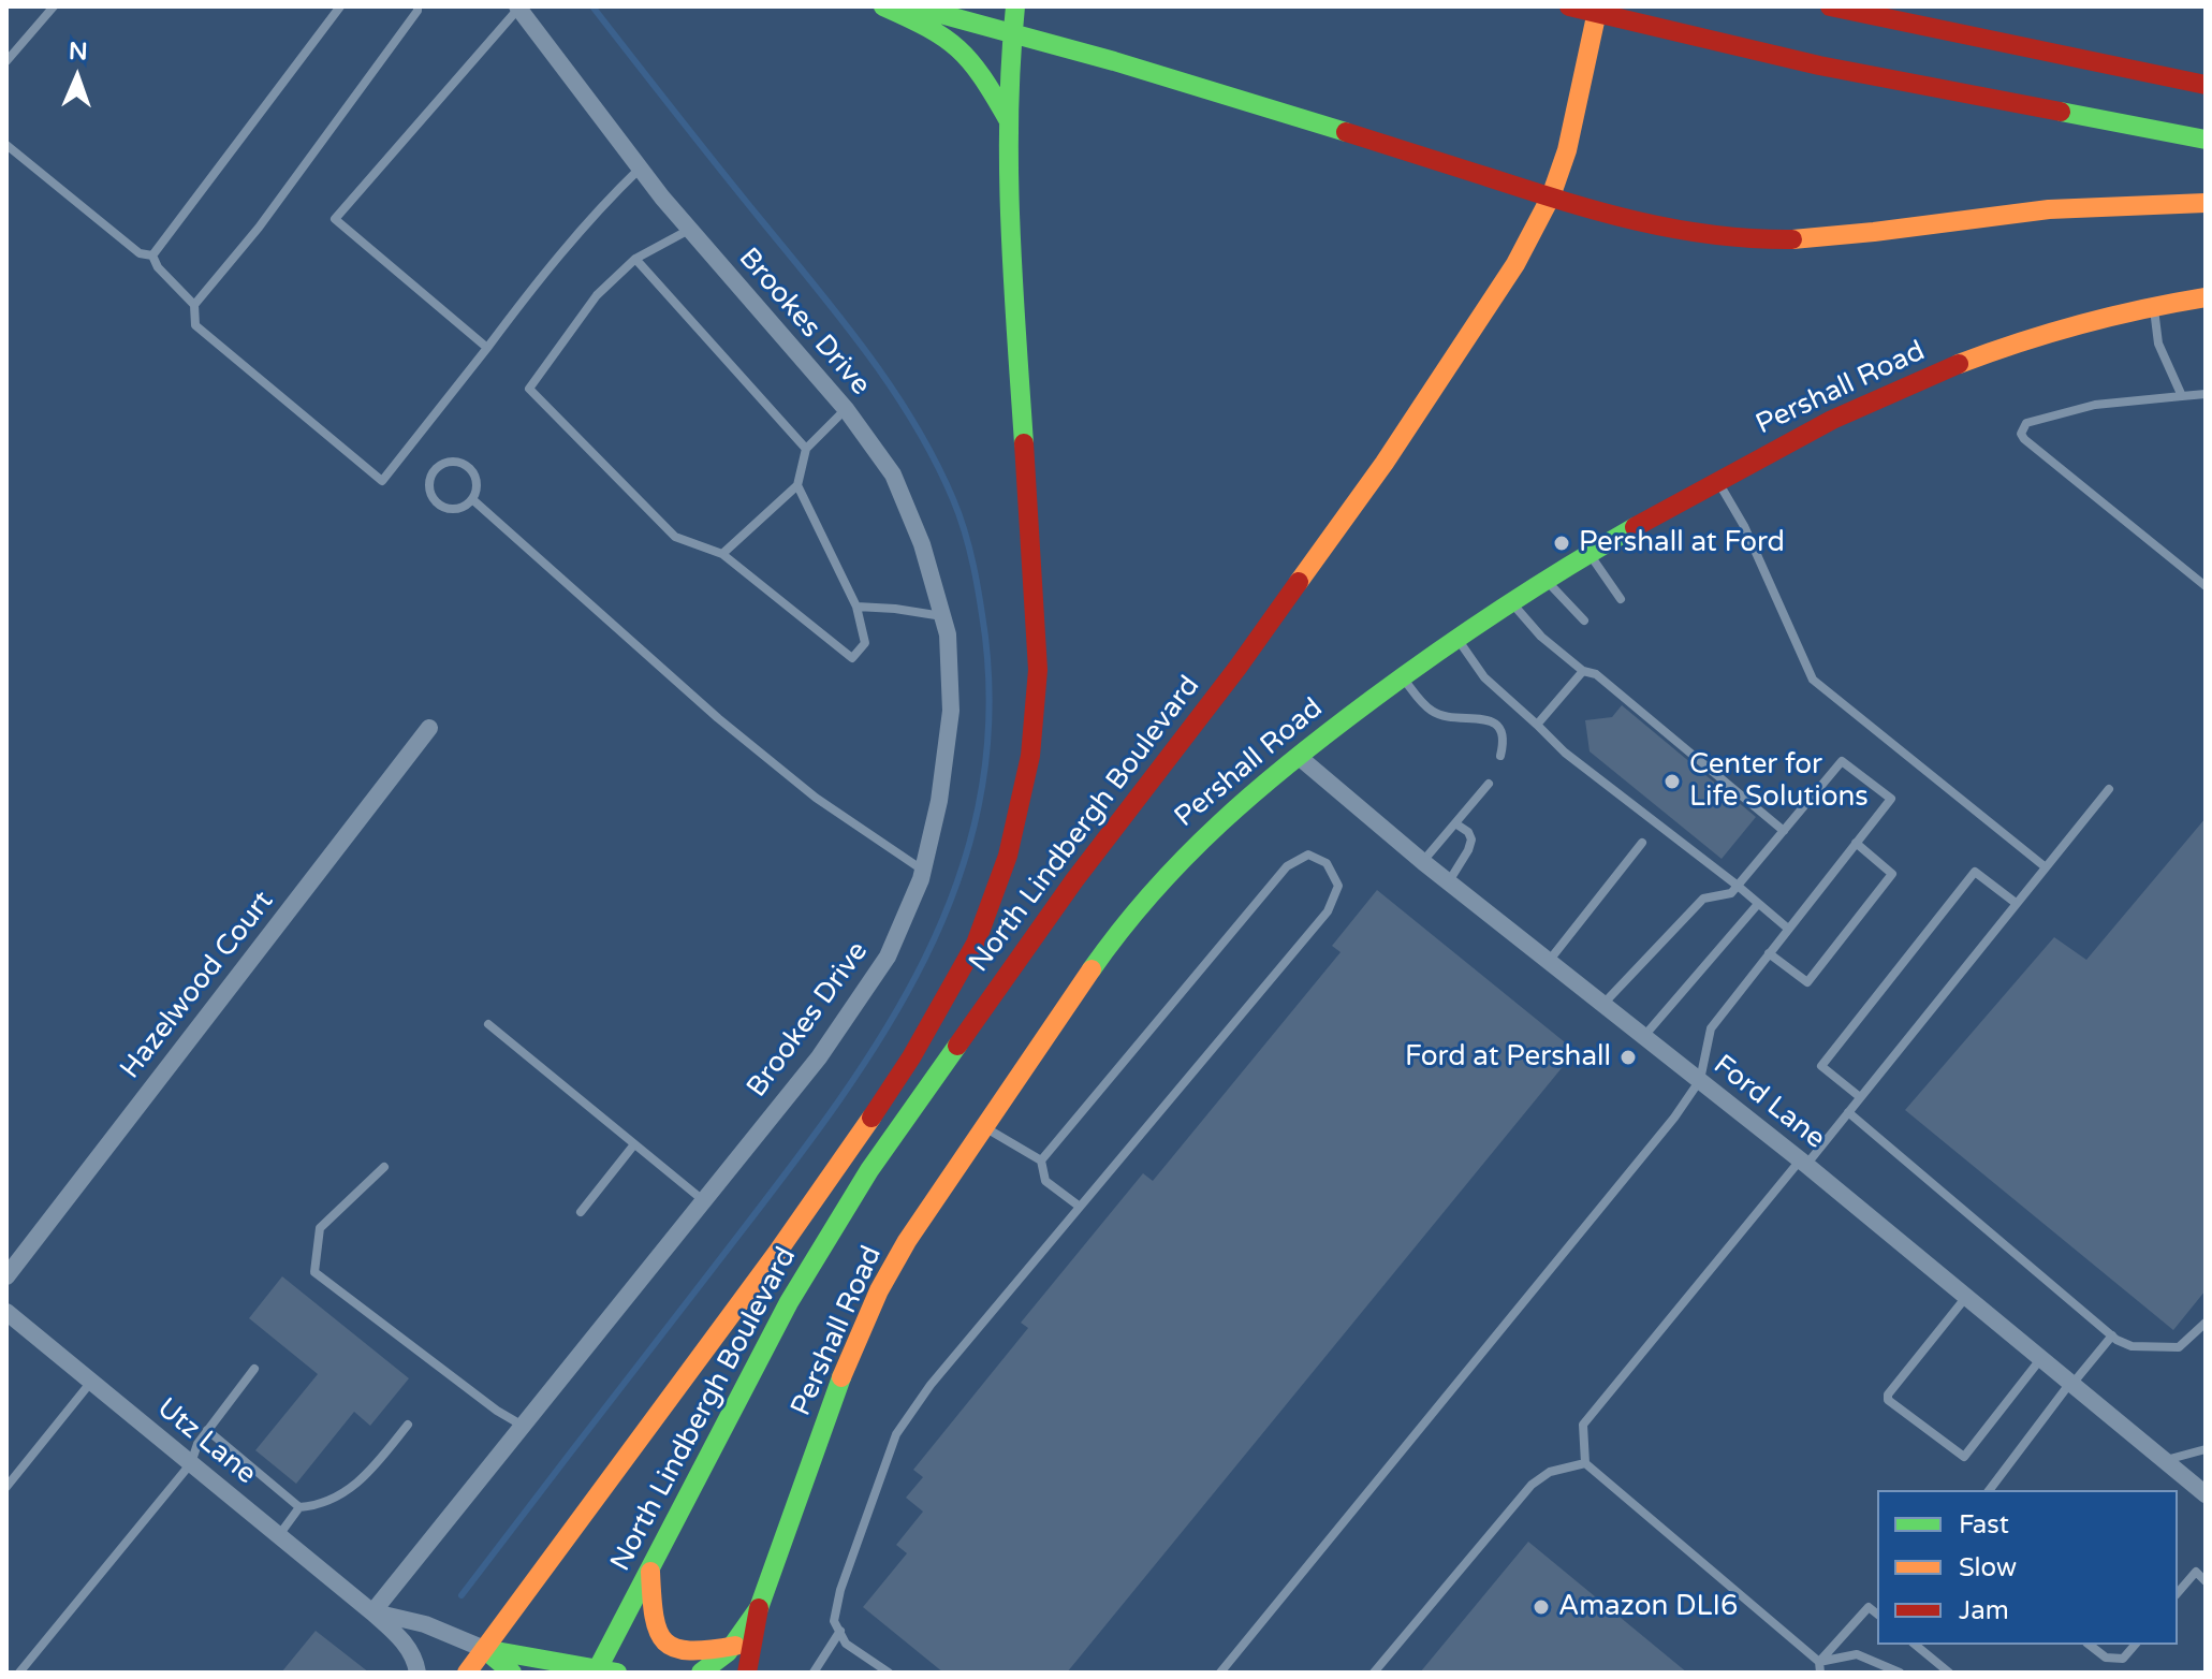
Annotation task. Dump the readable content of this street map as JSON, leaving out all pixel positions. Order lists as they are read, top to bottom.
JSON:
{
  "streets": {
    "main road": ["Pershall Road", "North Lindbergh Boulevard"],
    "street": [
      "Brookes Drive",
      "Hazelwood Court",
      "Ford Lane",
      "Utz Lane"
    ]
  },
  "crossings": [
    ["Brookes Drive", "Utz Lane"],
    ["Pershall Road", "Ford Lane"],
    ["North Lindbergh Boulevard", "Utz Lane"]
  ],
  "places": [
    "Pershall at Ford",
    "Center for Life Solutions",
    "Ford at Pershall",
    "Amazon DLI6"
  ],
  "legend": ["Fast", "Slow", "Jam"],
  "north": "top"
}
